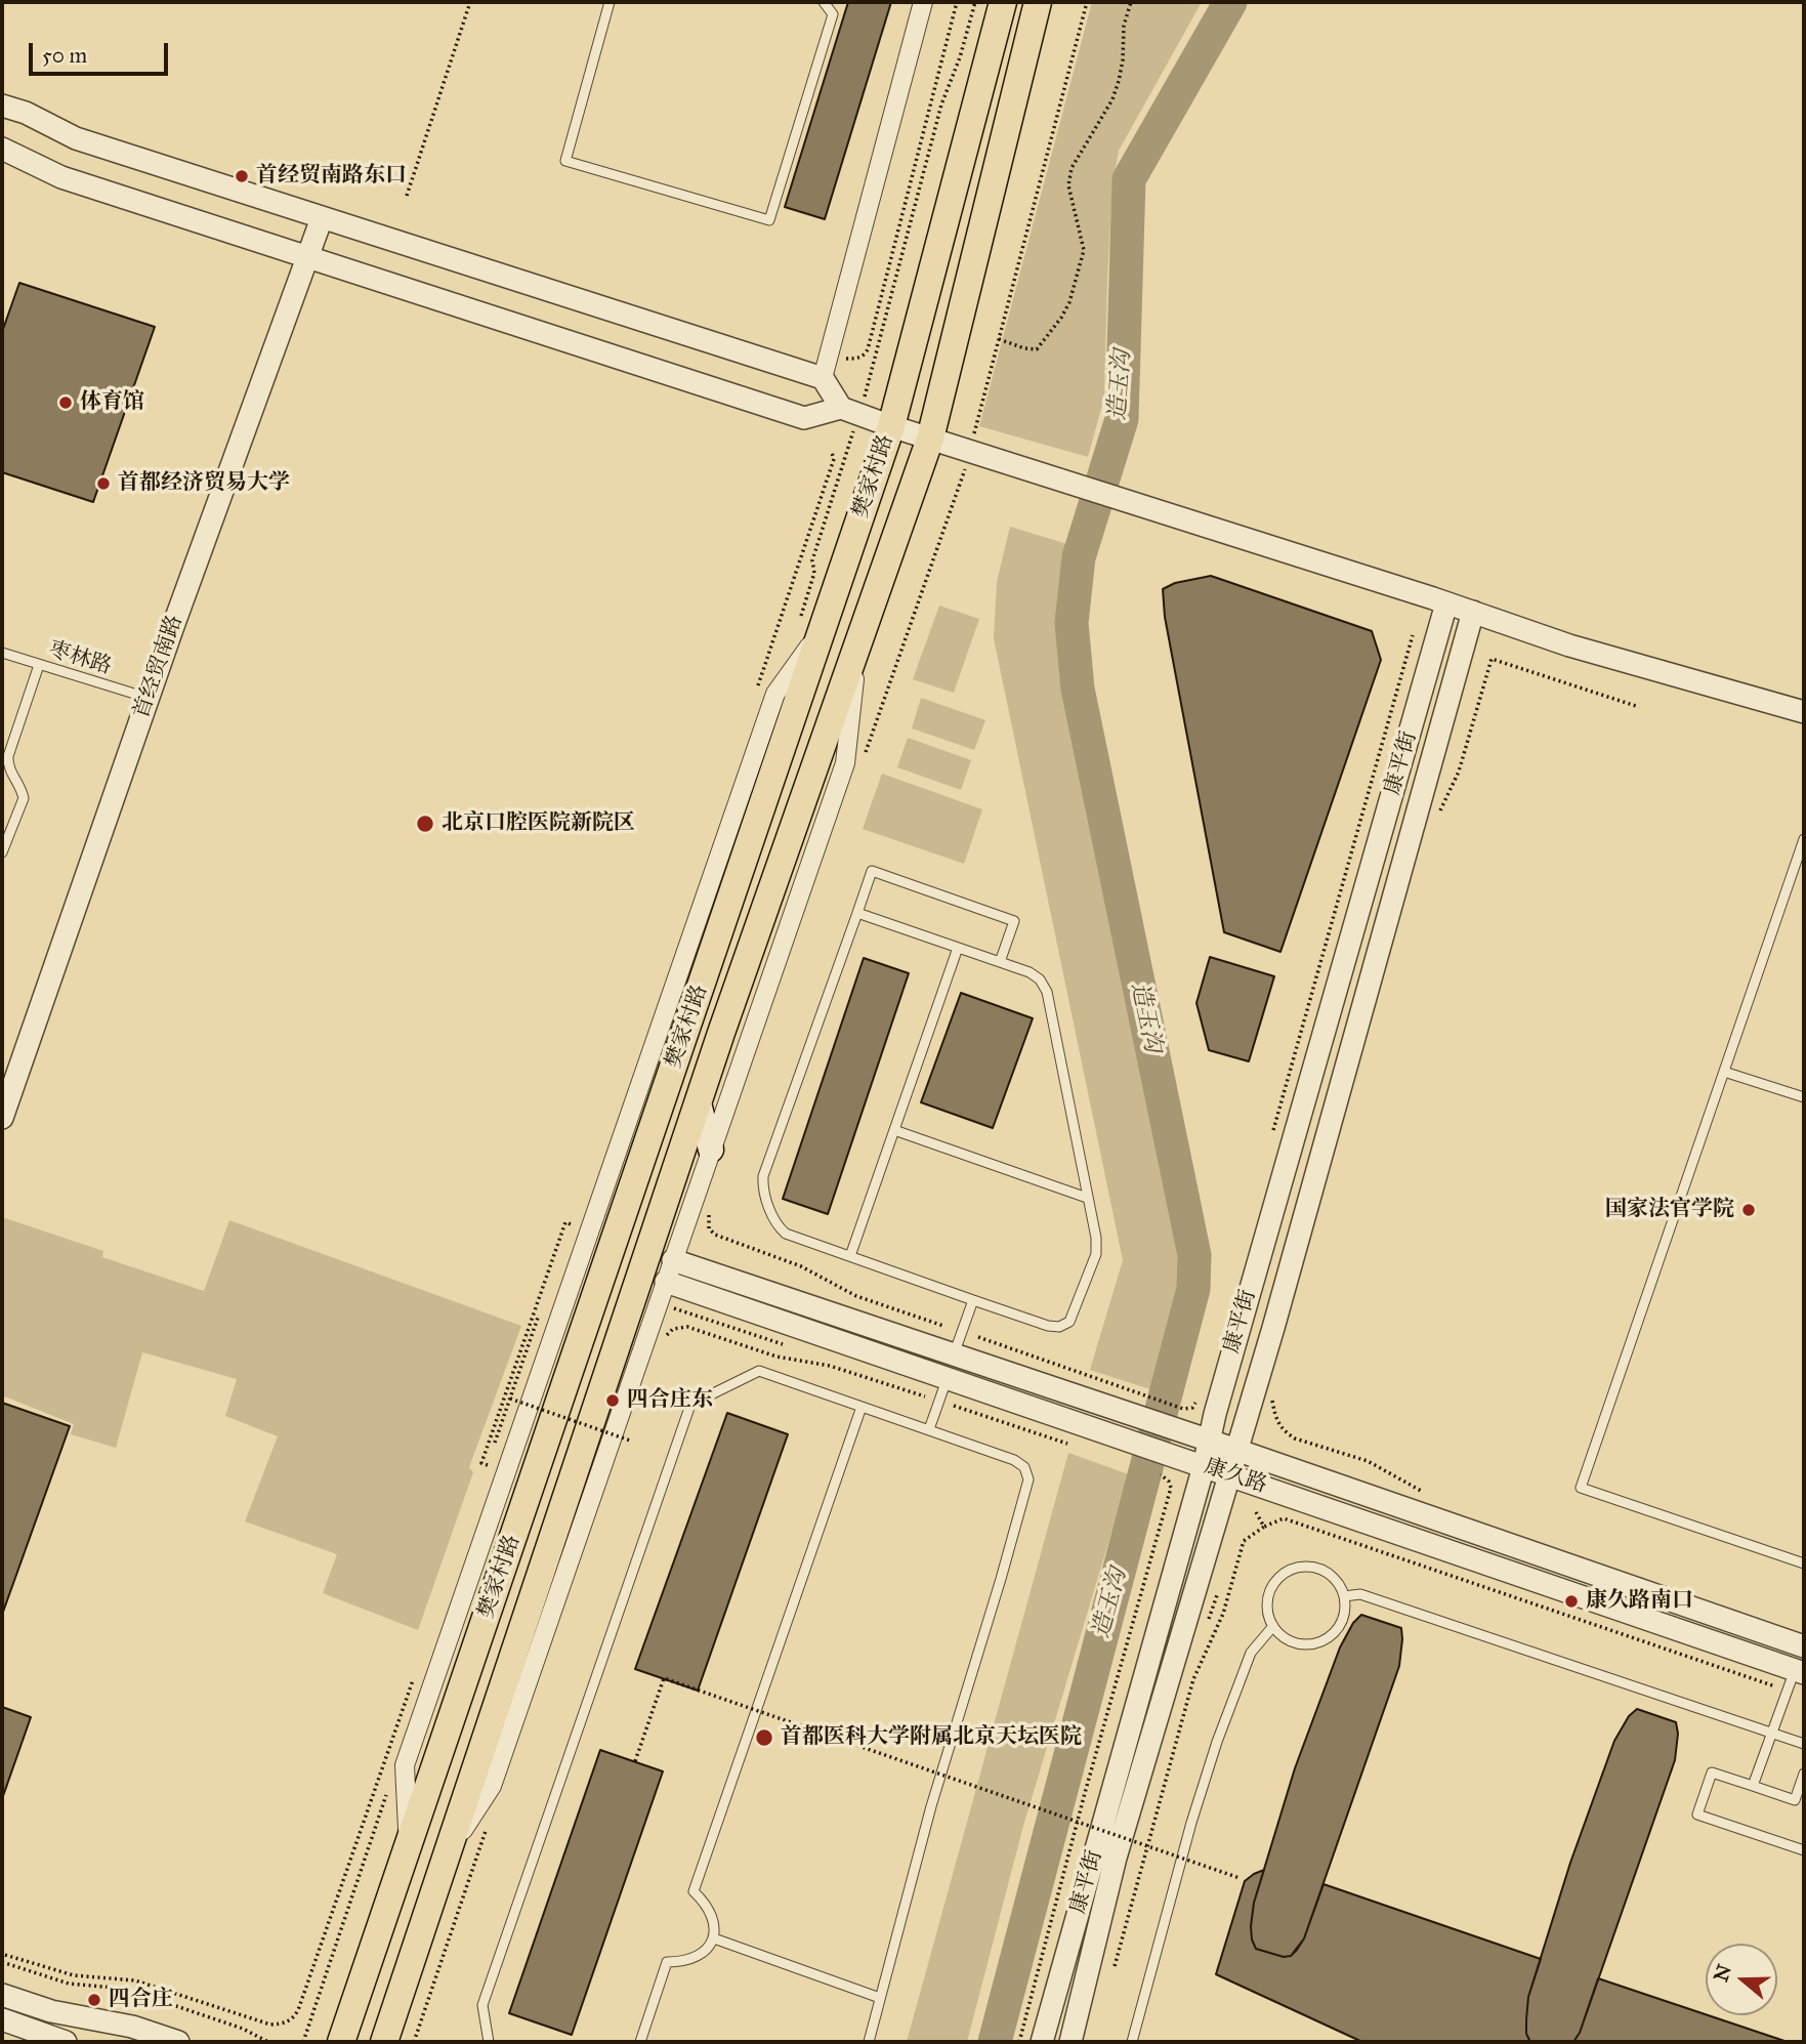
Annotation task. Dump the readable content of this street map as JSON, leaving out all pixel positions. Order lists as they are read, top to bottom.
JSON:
{
  "streets": {
    "main road": ["樊家村路"],
    "street": ["首经贸南路", "康平街", "康久路"],
    "lane": ["枣林路"]
  },
  "crossings": [
    ["枣林路", "首经贸南路"],
    ["康平街", "康久路"]
  ],
  "water": ["造玉沟"],
  "places": [
    "首经贸南路东口",
    "体育馆",
    "首都经济贸易大学",
    "北京口腔医院新院区",
    "国家法官学院",
    "四合庄东",
    "康久路南口",
    "首都医科大学附属北京天坛医院",
    "四合庄"
  ],
  "scale_bar": "50 m",
  "north": "left"
}
